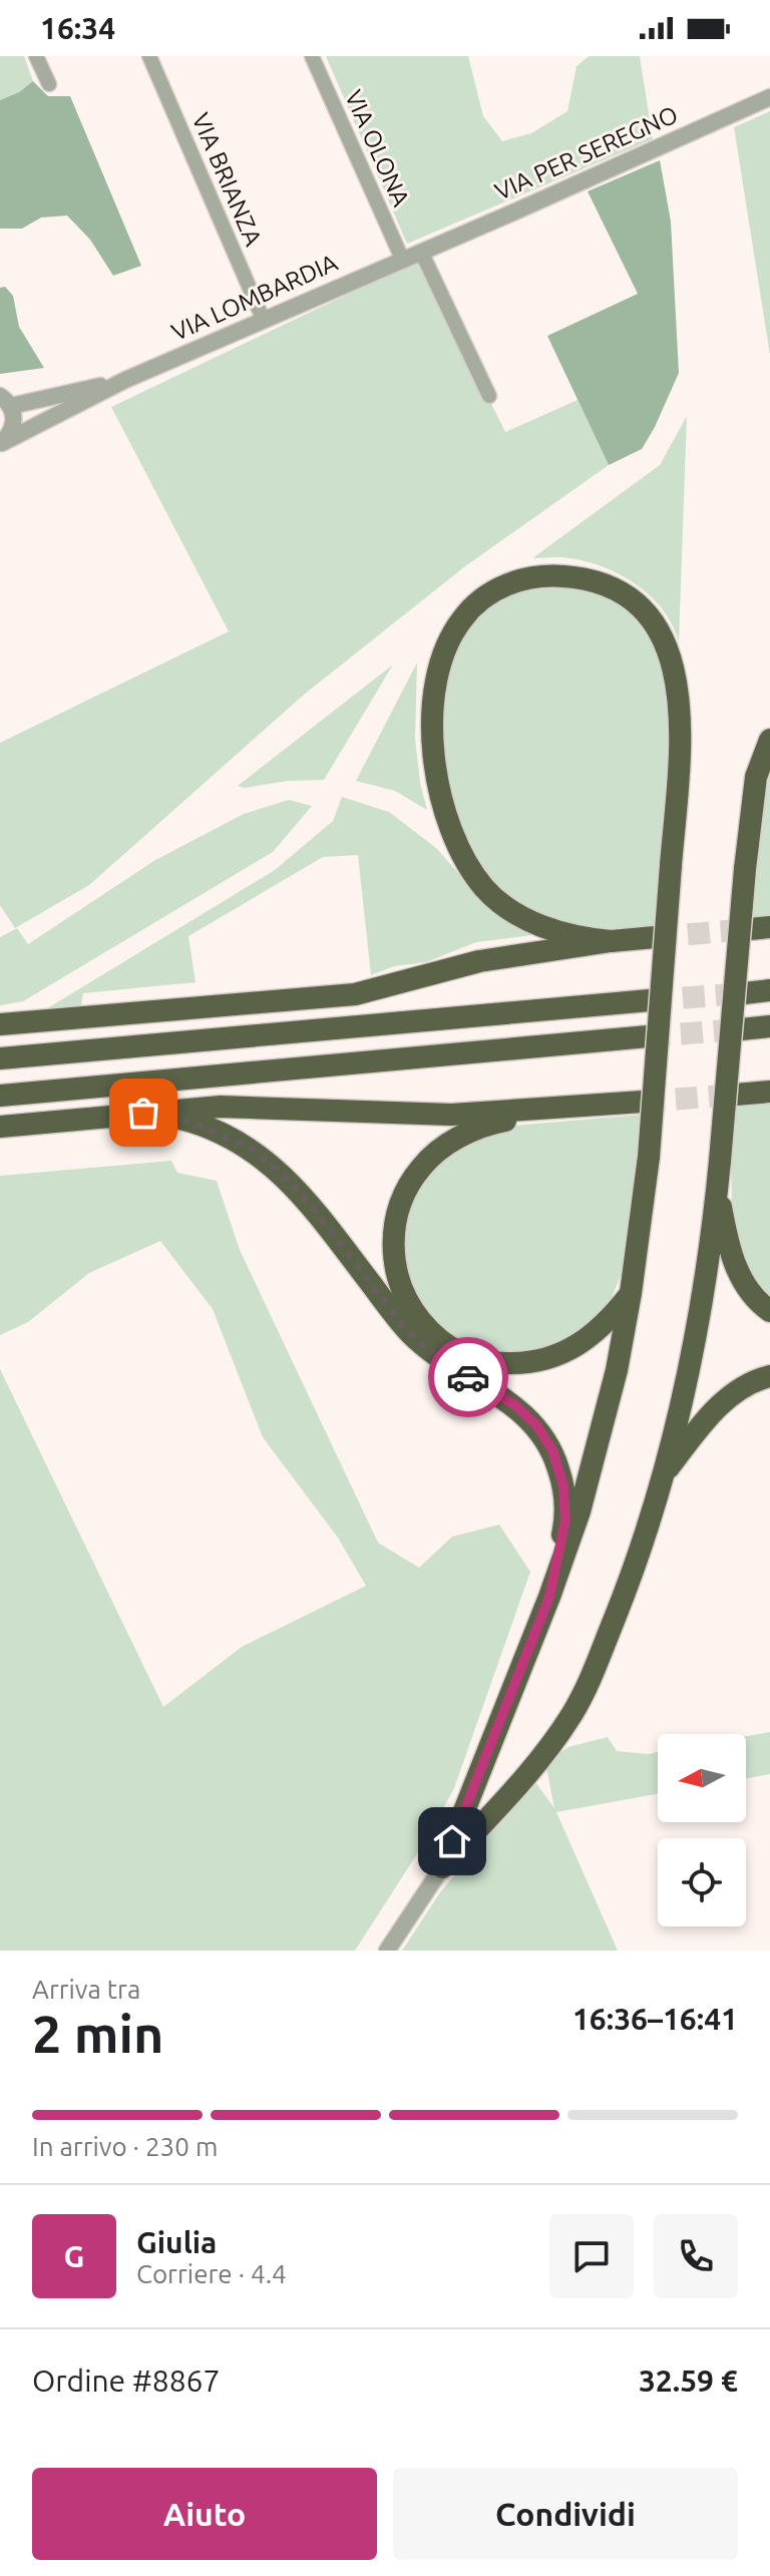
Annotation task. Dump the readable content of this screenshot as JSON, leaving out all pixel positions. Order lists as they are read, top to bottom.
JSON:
{
  "streets": {
    "street": [
      "VIA OLONA",
      "VIA PER SEREGNO",
      "VIA BRIANZA",
      "VIA LOMBARDIA"
    ]
  },
  "crossings": [
    ["VIA OLONA", "VIA PER SEREGNO"],
    ["VIA OLONA", "VIA LOMBARDIA"],
    ["VIA PER SEREGNO", "VIA LOMBARDIA"],
    ["VIA BRIANZA", "VIA LOMBARDIA"]
  ],
  "north": "left",
  "page": {
    "status": "16:34",
    "heading": ["2 min", "Arriva tra", "16:36–16:41"],
    "panel": [
      "Giulia",
      "Corriere · 4.4",
      "Ordine #8867",
      "32.59 €"
    ],
    "bar": "In arrivo · 230 m",
    "round": "G",
    "buttons": ["Aiuto", "Condividi"]
  }
}
